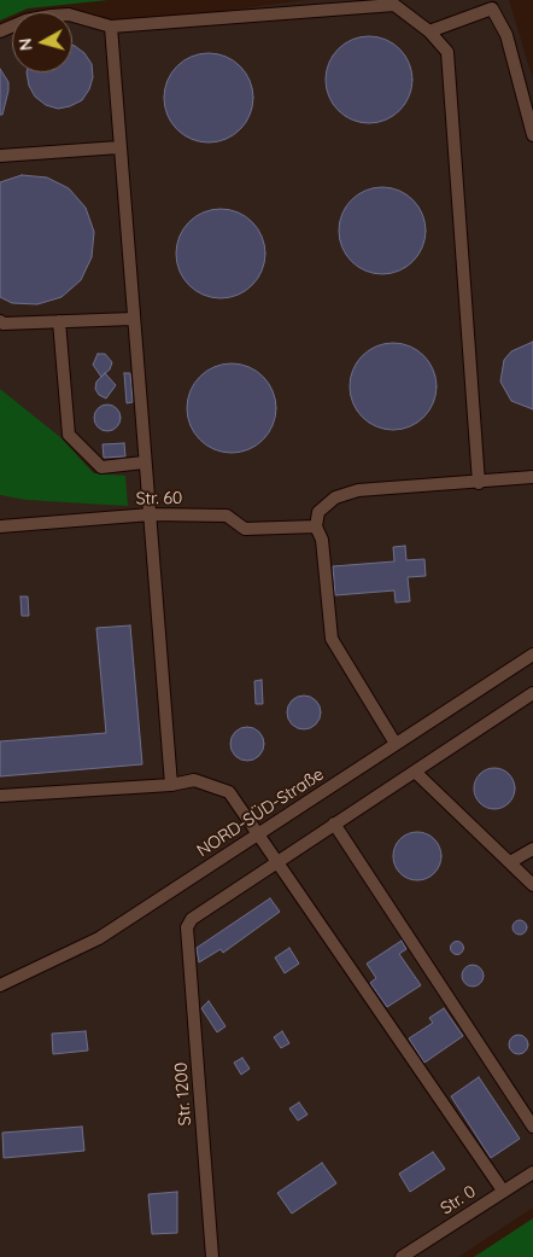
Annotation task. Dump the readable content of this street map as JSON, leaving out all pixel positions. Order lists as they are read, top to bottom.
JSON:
{
  "streets": {
    "lane": [
      "Str. 60",
      "NORD-SÜD-Straße",
      "Str. 1200",
      "Str. 0"
    ]
  },
  "north": "left"
}
